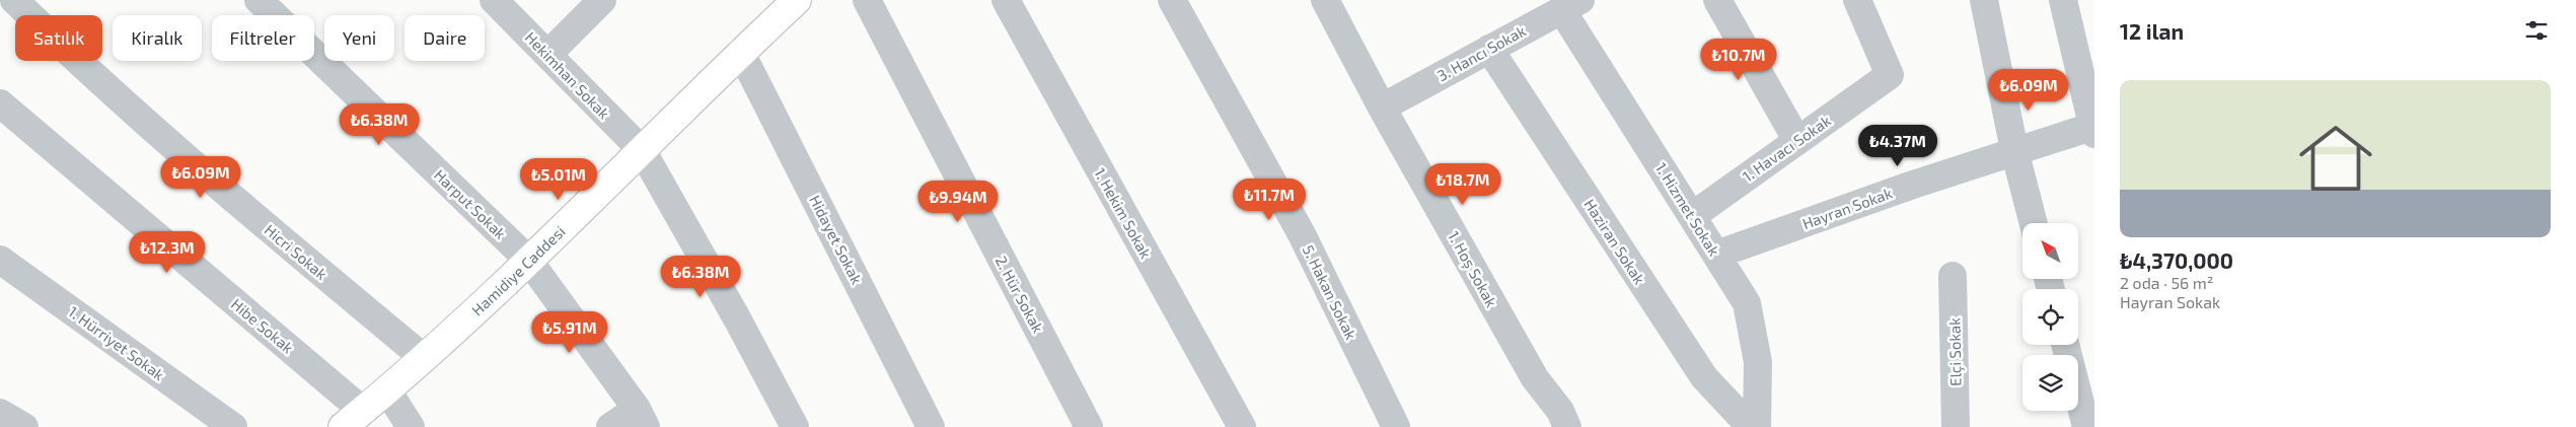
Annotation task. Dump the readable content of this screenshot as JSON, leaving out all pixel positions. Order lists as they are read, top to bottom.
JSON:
{
  "streets": {
    "main road": ["Hamidiye Caddesi"],
    "street": [
      "3. Hancı Sokak",
      "Hekimhan Sokak",
      "1. Havacı Sokak",
      "Harput Sokak",
      "Hayran Sokak",
      "1. Hizmet Sokak",
      "1. Hekim Sokak",
      "Hidayet Sokak",
      "Haziran Sokak",
      "Hicri Sokak",
      "1. Hoş Sokak",
      "5. Hakan Sokak",
      "2. Hür Sokak",
      "Hibe Sokak",
      "1. Hürriyet Sokak",
      "Elçi Sokak"
    ]
  },
  "crossings": [
    ["3. Hancı Sokak", "1. Hizmet Sokak"],
    ["3. Hancı Sokak", "Haziran Sokak"],
    ["3. Hancı Sokak", "1. Hoş Sokak"],
    ["Hekimhan Sokak", "Hamidiye Caddesi"],
    ["1. Havacı Sokak", "1. Hizmet Sokak"],
    ["Harput Sokak", "Hamidiye Caddesi"],
    ["Hayran Sokak", "1. Hizmet Sokak"],
    ["Hidayet Sokak", "Hamidiye Caddesi"],
    ["Hicri Sokak", "Hamidiye Caddesi"],
    ["Hamidiye Caddesi", "Hibe Sokak"]
  ],
  "north": "top left",
  "page": {
    "heading": "12 ilan",
    "chip": [
      "Satılık",
      "Kiralık",
      "Filtreler",
      "Yeni",
      "Daire"
    ],
    "price": [
      "₺10.7M",
      "₺6.09M",
      "₺6.38M",
      "₺4.37M",
      "₺6.09M",
      "₺5.01M",
      "₺18.7M",
      "₺11.7M",
      "₺9.94M",
      "₺12.3M",
      "₺6.38M",
      "₺5.91M"
    ],
    "list": [
      {
        "name": "₺4,370,000",
        "note": "2 oda · 56 m² · Hayran Sokak"
      }
    ]
  }
}
